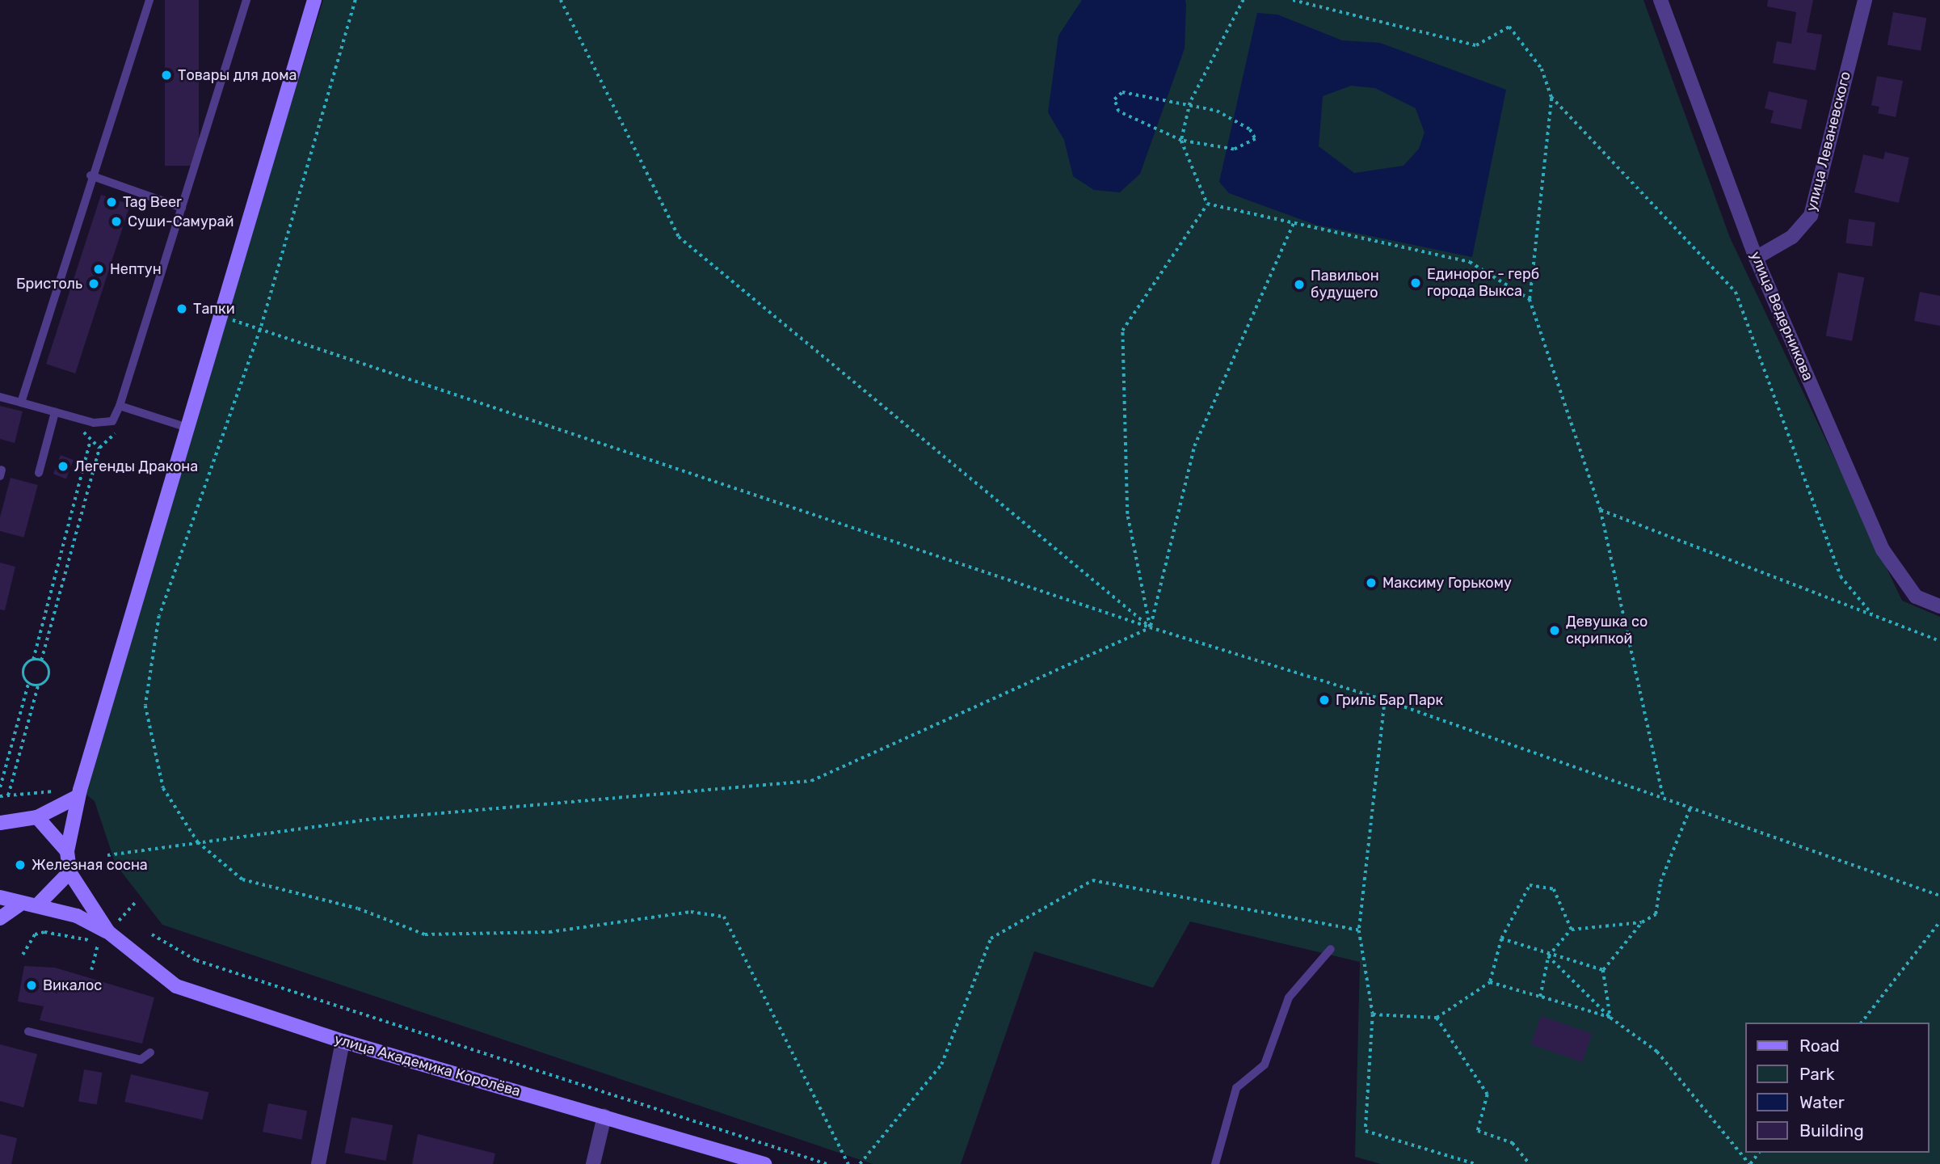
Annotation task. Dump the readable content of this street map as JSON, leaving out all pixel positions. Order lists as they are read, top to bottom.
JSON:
{
  "streets": {
    "street": ["улица Леваневского", "улица Ведерникова", "улица Академика Королёва"]
  },
  "crossings": [
    ["улица Леваневского", "улица Ведерникова"]
  ],
  "places": [
    "Товары для дома",
    "Tag Beer",
    "Суши-Самурай",
    "Нептун",
    "Единорог - герб города Выкса",
    "Бристоль",
    "Павильон будущего",
    "Тапки",
    "Легенды Дракона",
    "Максиму Горькому",
    "Девушка со скрипкой",
    "Гриль Бар Парк",
    "Железная сосна",
    "Викалос"
  ],
  "legend": [
    "Road",
    "Park",
    "Water",
    "Building"
  ]
}
